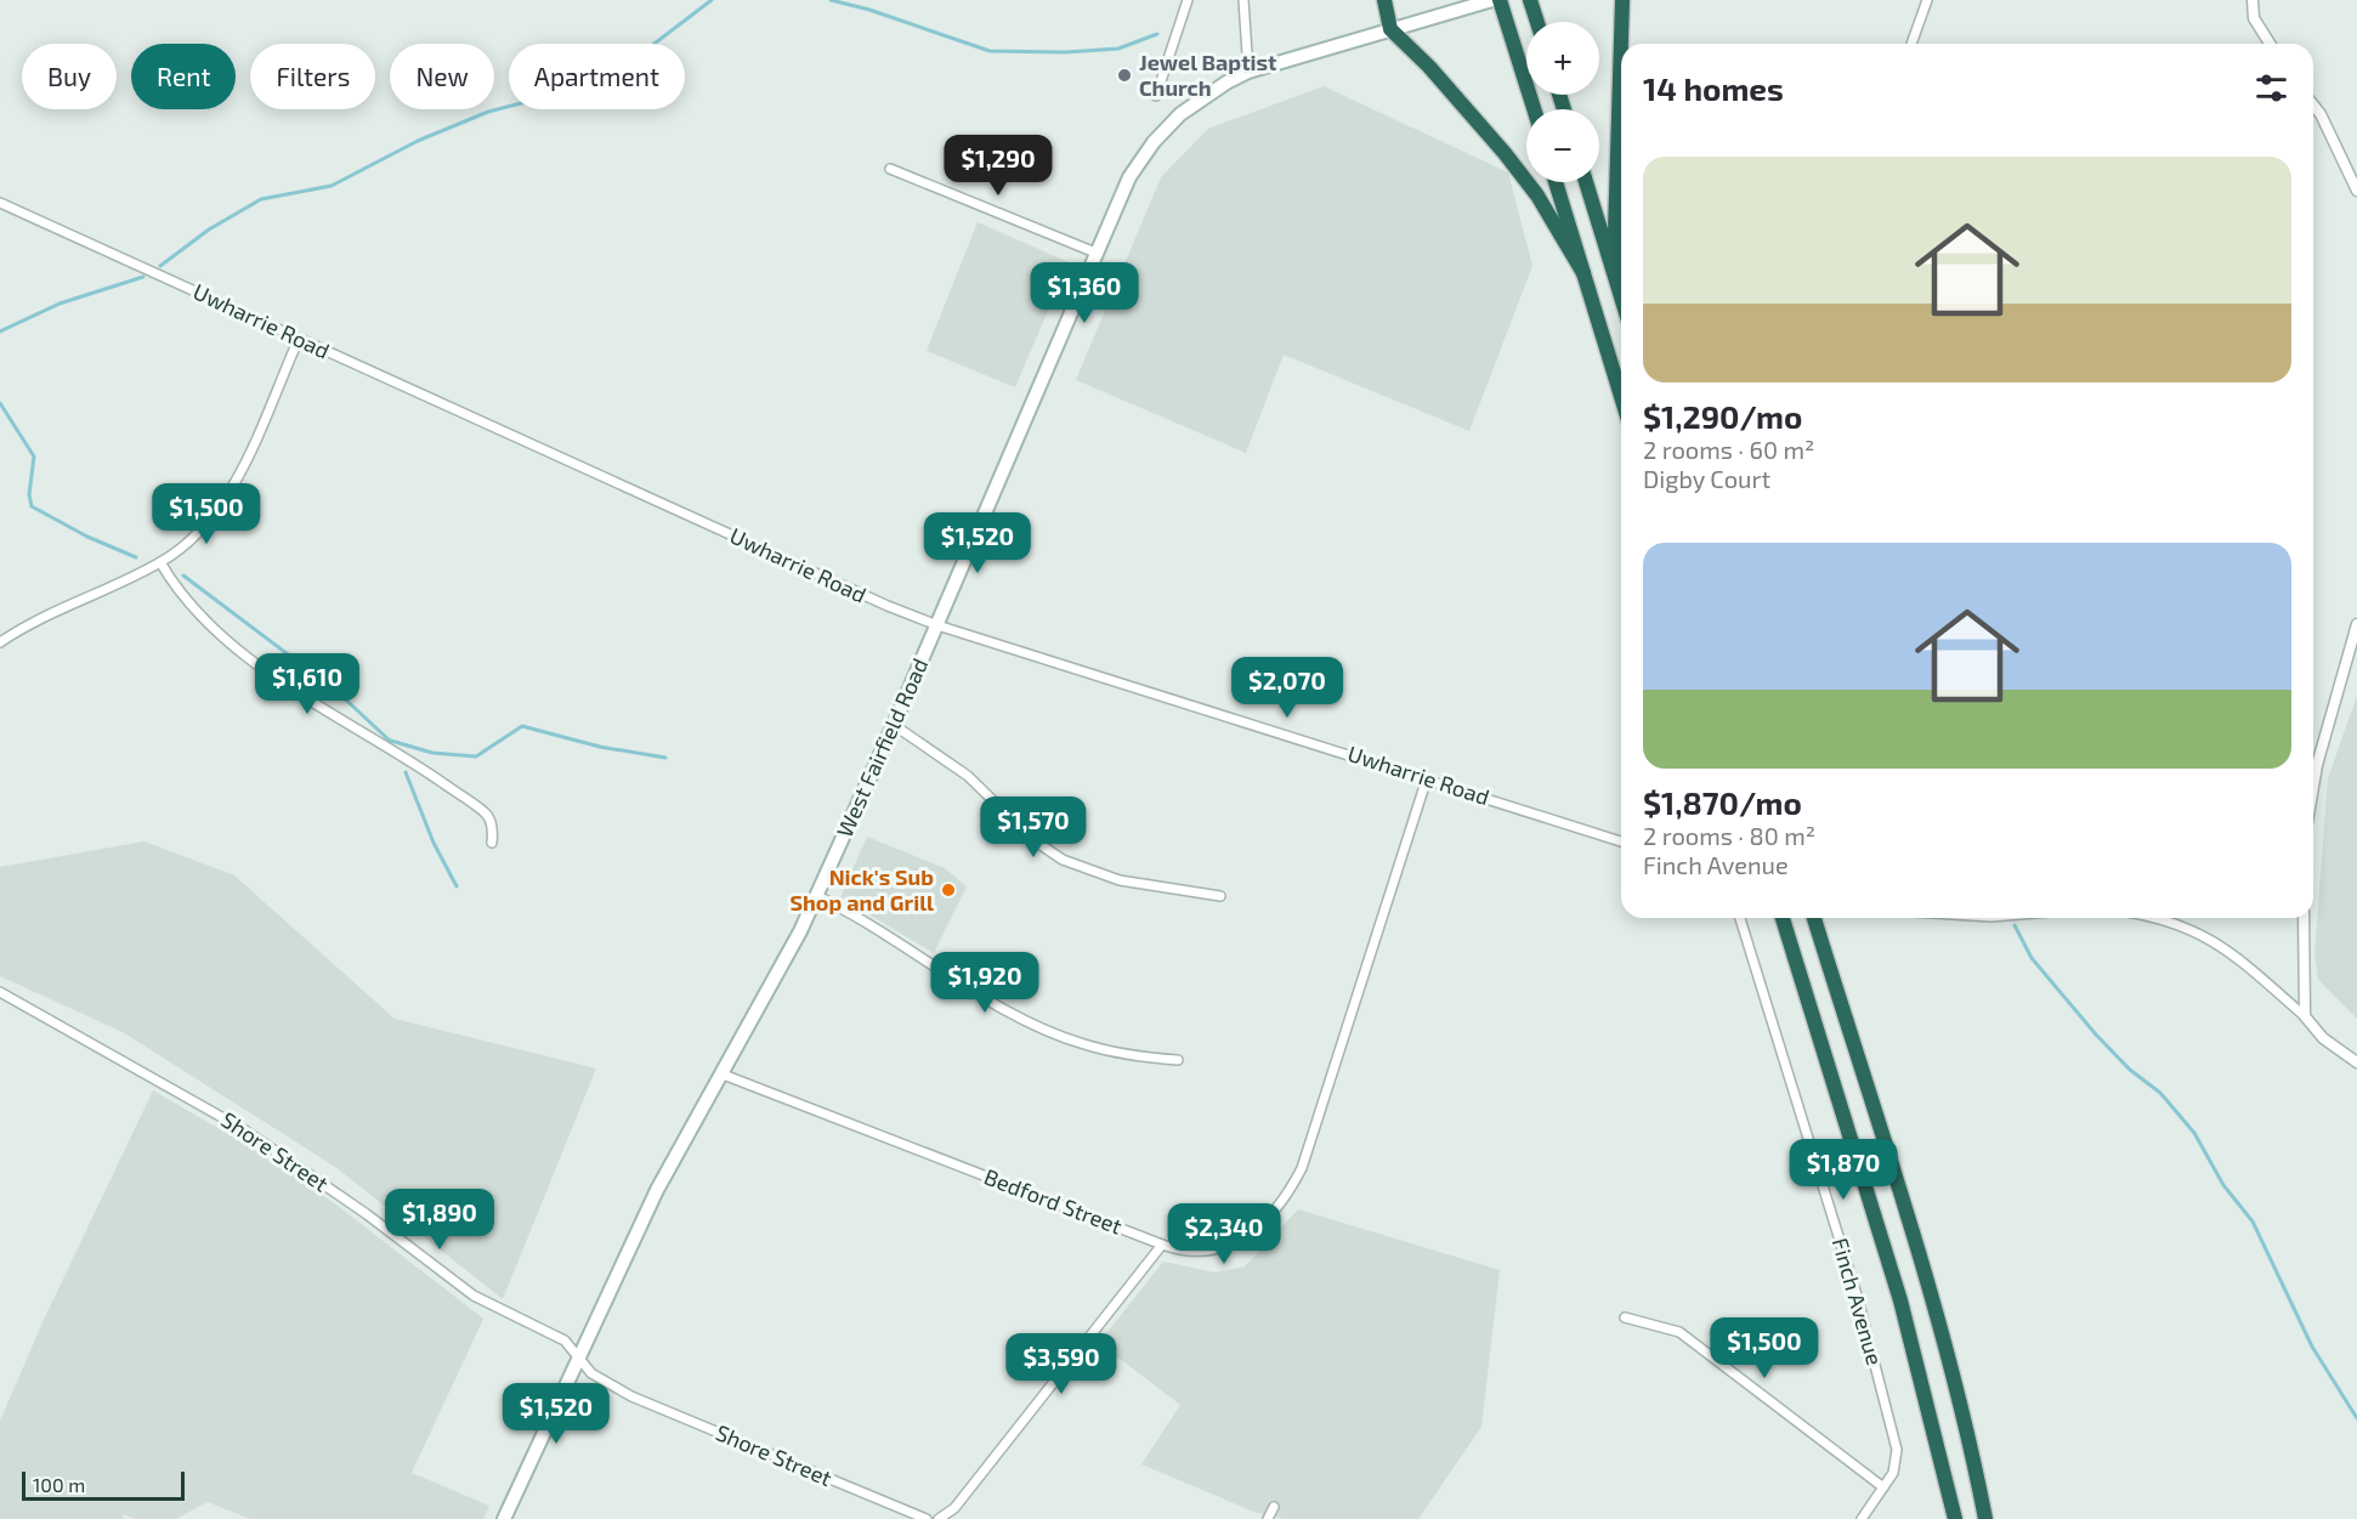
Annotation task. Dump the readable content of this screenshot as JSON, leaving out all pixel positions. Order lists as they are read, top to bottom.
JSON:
{
  "streets": {
    "main road": ["West Fairfield Road"],
    "street": [
      "Uwharrie Road",
      "Shore Street",
      "Bedford Street",
      "Finch Avenue"
    ]
  },
  "crossings": [
    ["Uwharrie Road", "West Fairfield Road"],
    ["Uwharrie Road", "Bedford Street"],
    ["West Fairfield Road", "Shore Street"],
    ["West Fairfield Road", "Bedford Street"]
  ],
  "places": ["Jewel Baptist Church", "Nick's Sub Shop and Grill"],
  "scale_bar": "100 m",
  "page": {
    "map_buttons": ["+", "−"],
    "chip": [
      "Buy",
      "Rent",
      "Filters",
      "New",
      "Apartment"
    ],
    "heading": "14 homes",
    "list": [
      {
        "name": "$1,290/mo",
        "note": "2 rooms · 60 m² · Digby Court"
      },
      {
        "name": "$1,870/mo",
        "note": "2 rooms · 80 m² · Finch Avenue"
      }
    ],
    "price": [
      "$1,290",
      "$1,360",
      "$1,500",
      "$1,520",
      "$1,610",
      "$2,070",
      "$1,570",
      "$1,920",
      "$1,870",
      "$1,890",
      "$2,340",
      "$1,500",
      "$3,590",
      "$1,520"
    ],
    "scale": "100 m"
  }
}
